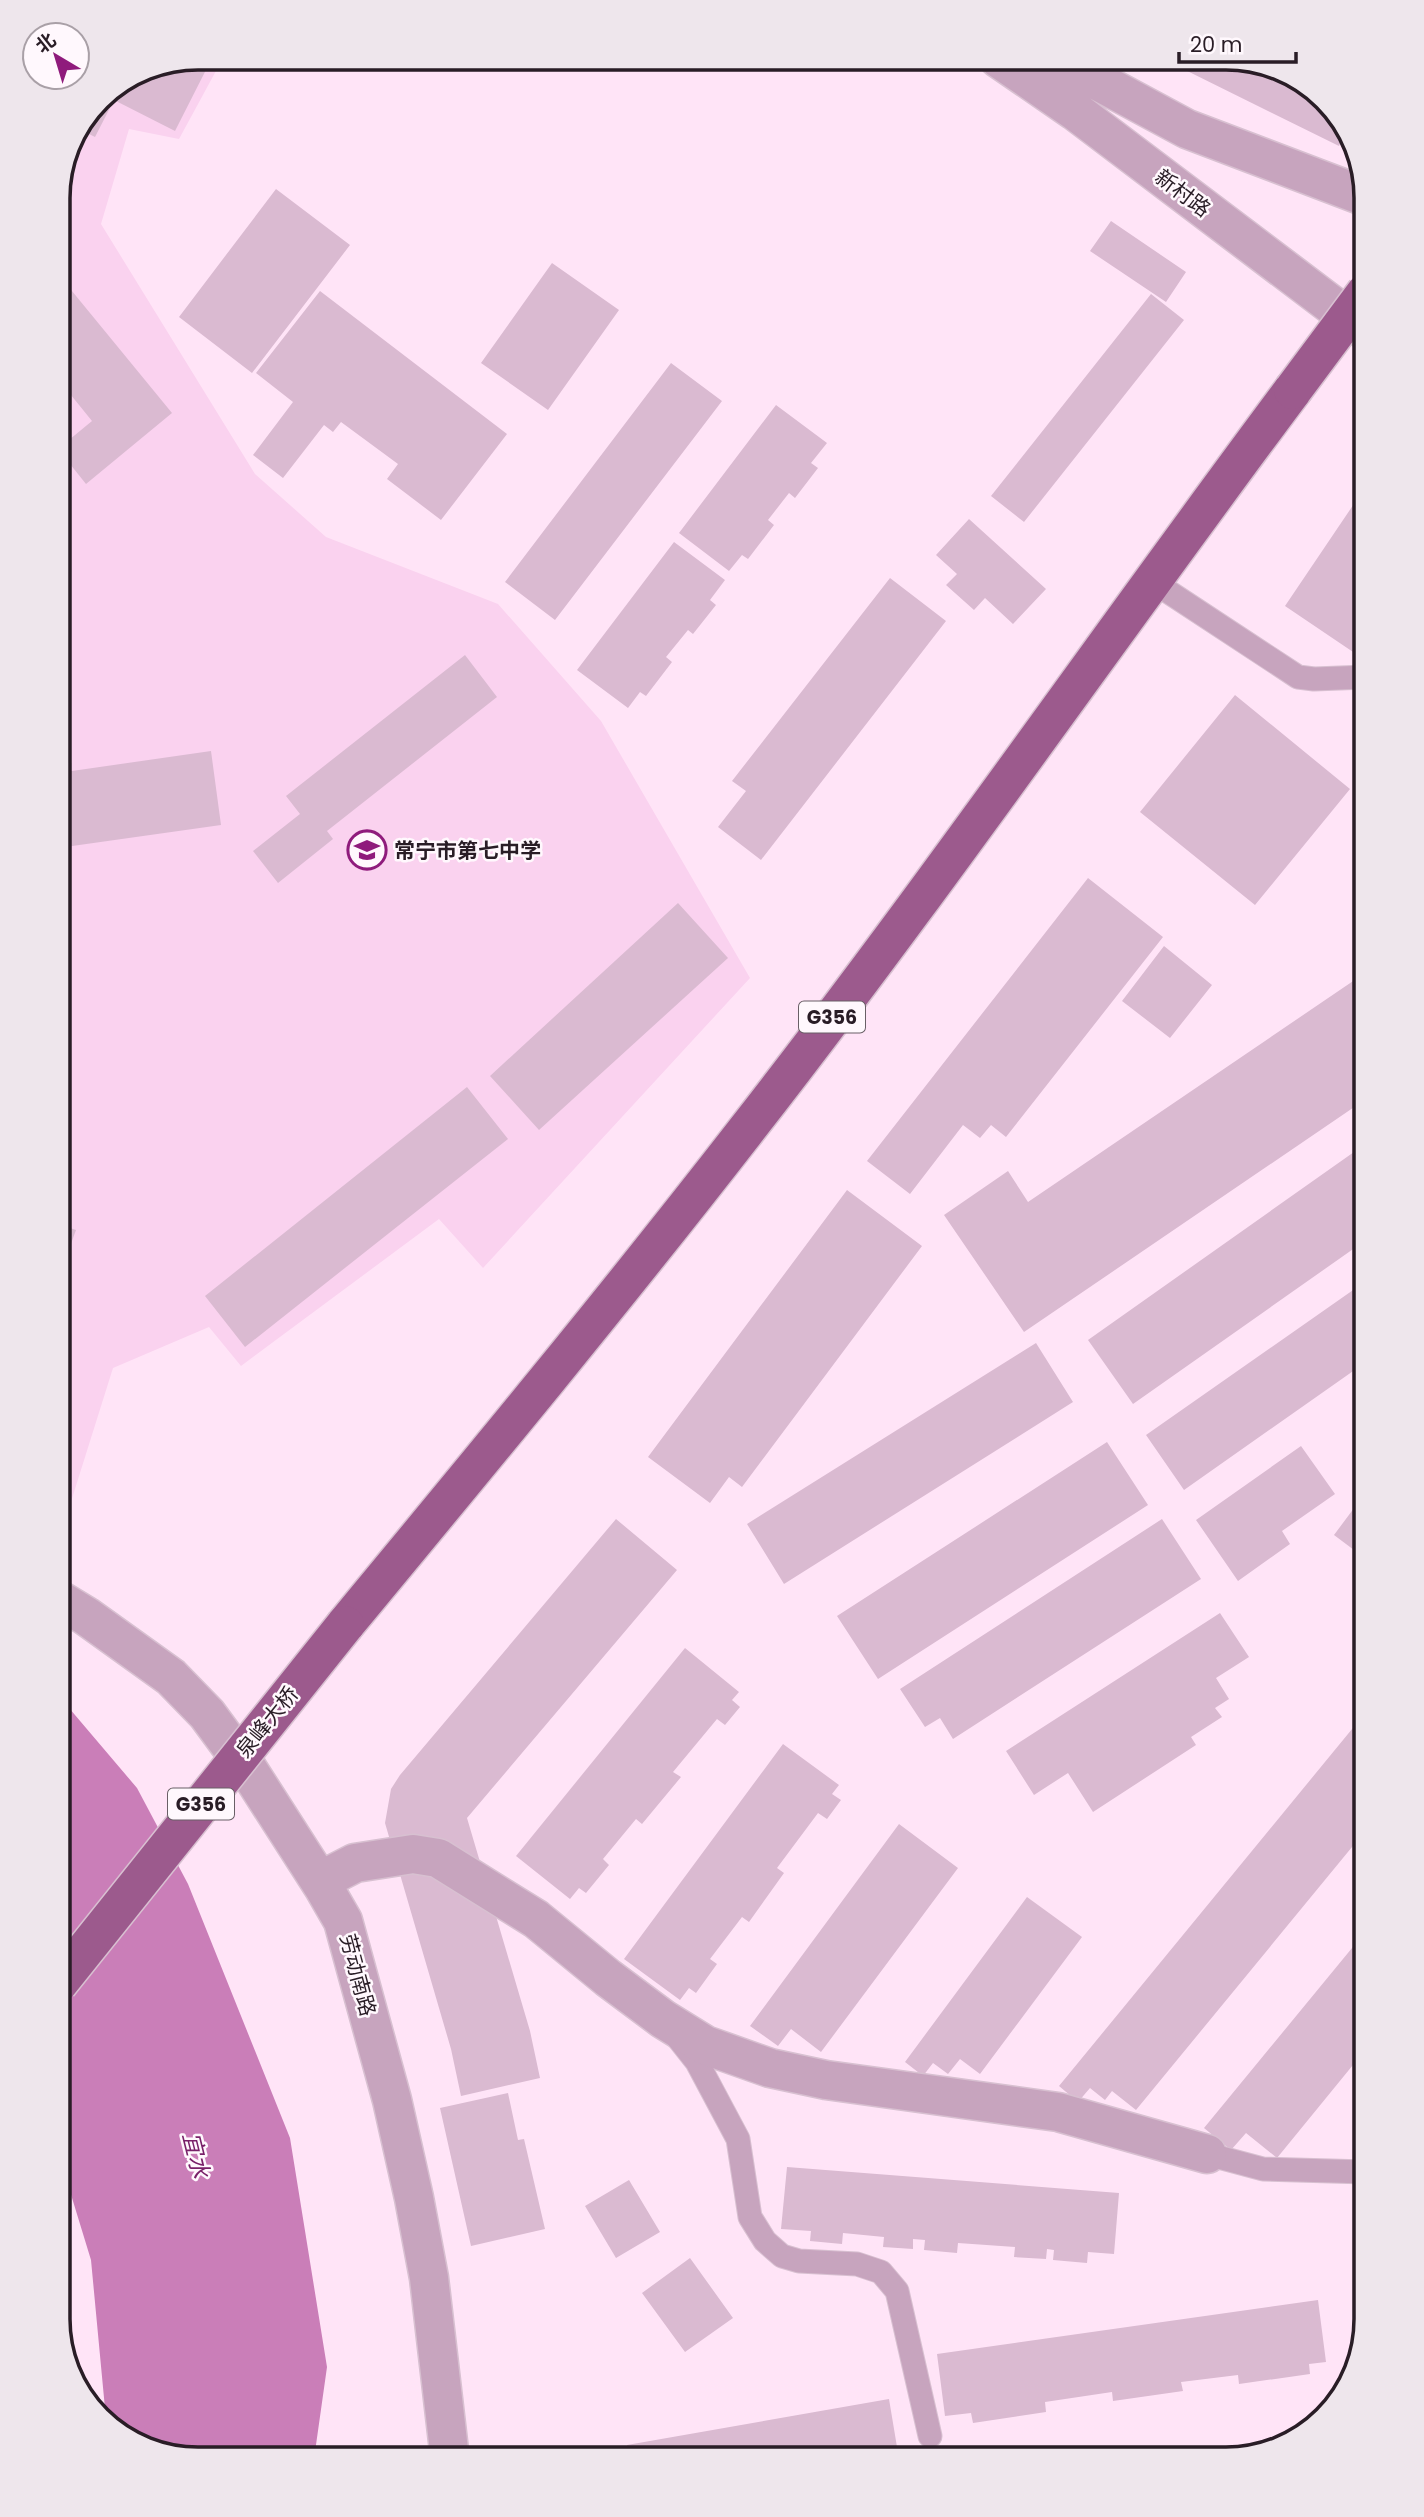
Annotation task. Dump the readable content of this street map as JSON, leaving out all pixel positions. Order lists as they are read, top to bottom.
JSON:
{
  "streets": {
    "highway": ["G356", "泉峰大桥"],
    "street": ["新村路", "劳动南路"]
  },
  "crossings": [
    ["G356", "泉峰大桥"]
  ],
  "water": ["宜水"],
  "places": {
    "school or university": ["常宁市第七中学"]
  },
  "scale_bar": "20 m",
  "north": "top left"
}
